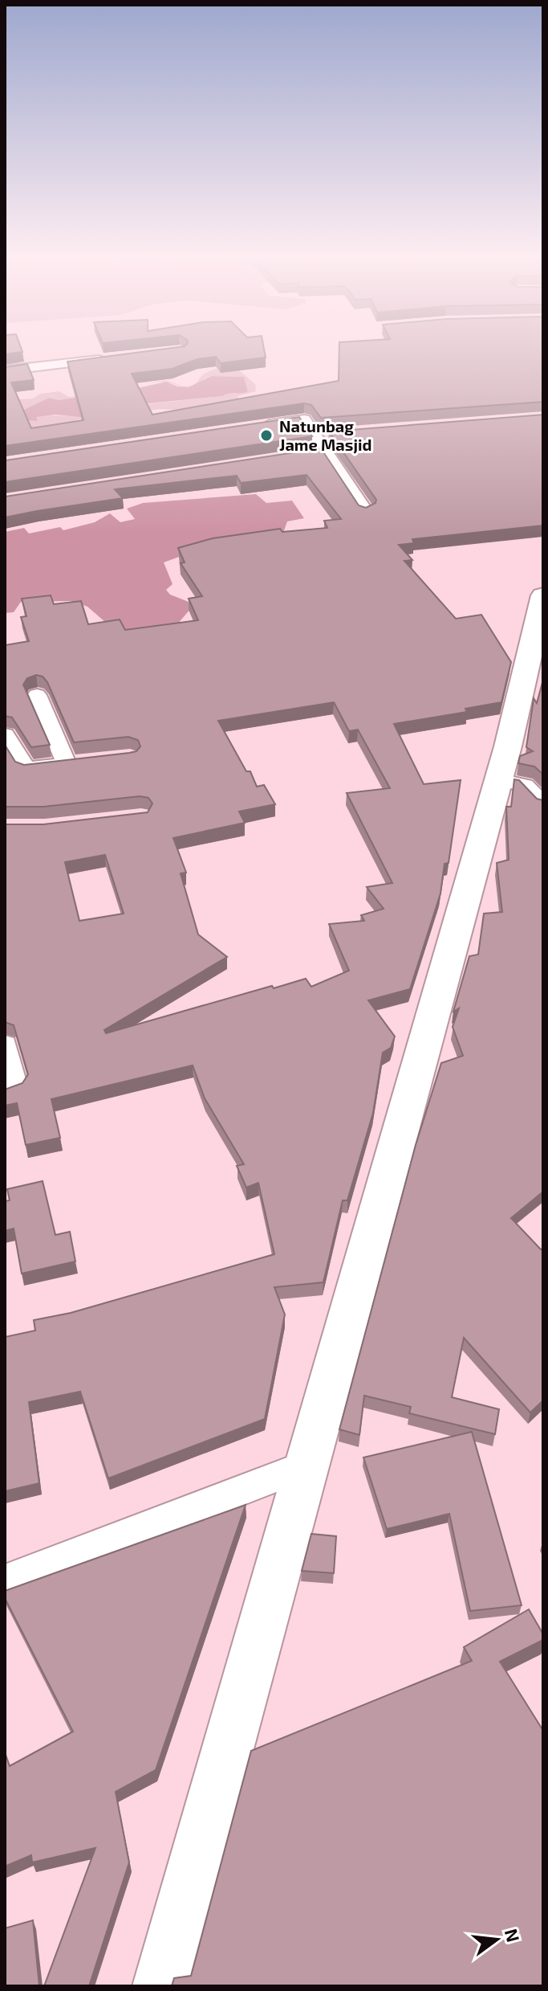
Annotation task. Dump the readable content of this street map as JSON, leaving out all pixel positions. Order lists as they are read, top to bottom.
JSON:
{
  "places": ["Natunbag Jame Masjid"],
  "north": "right"
}
